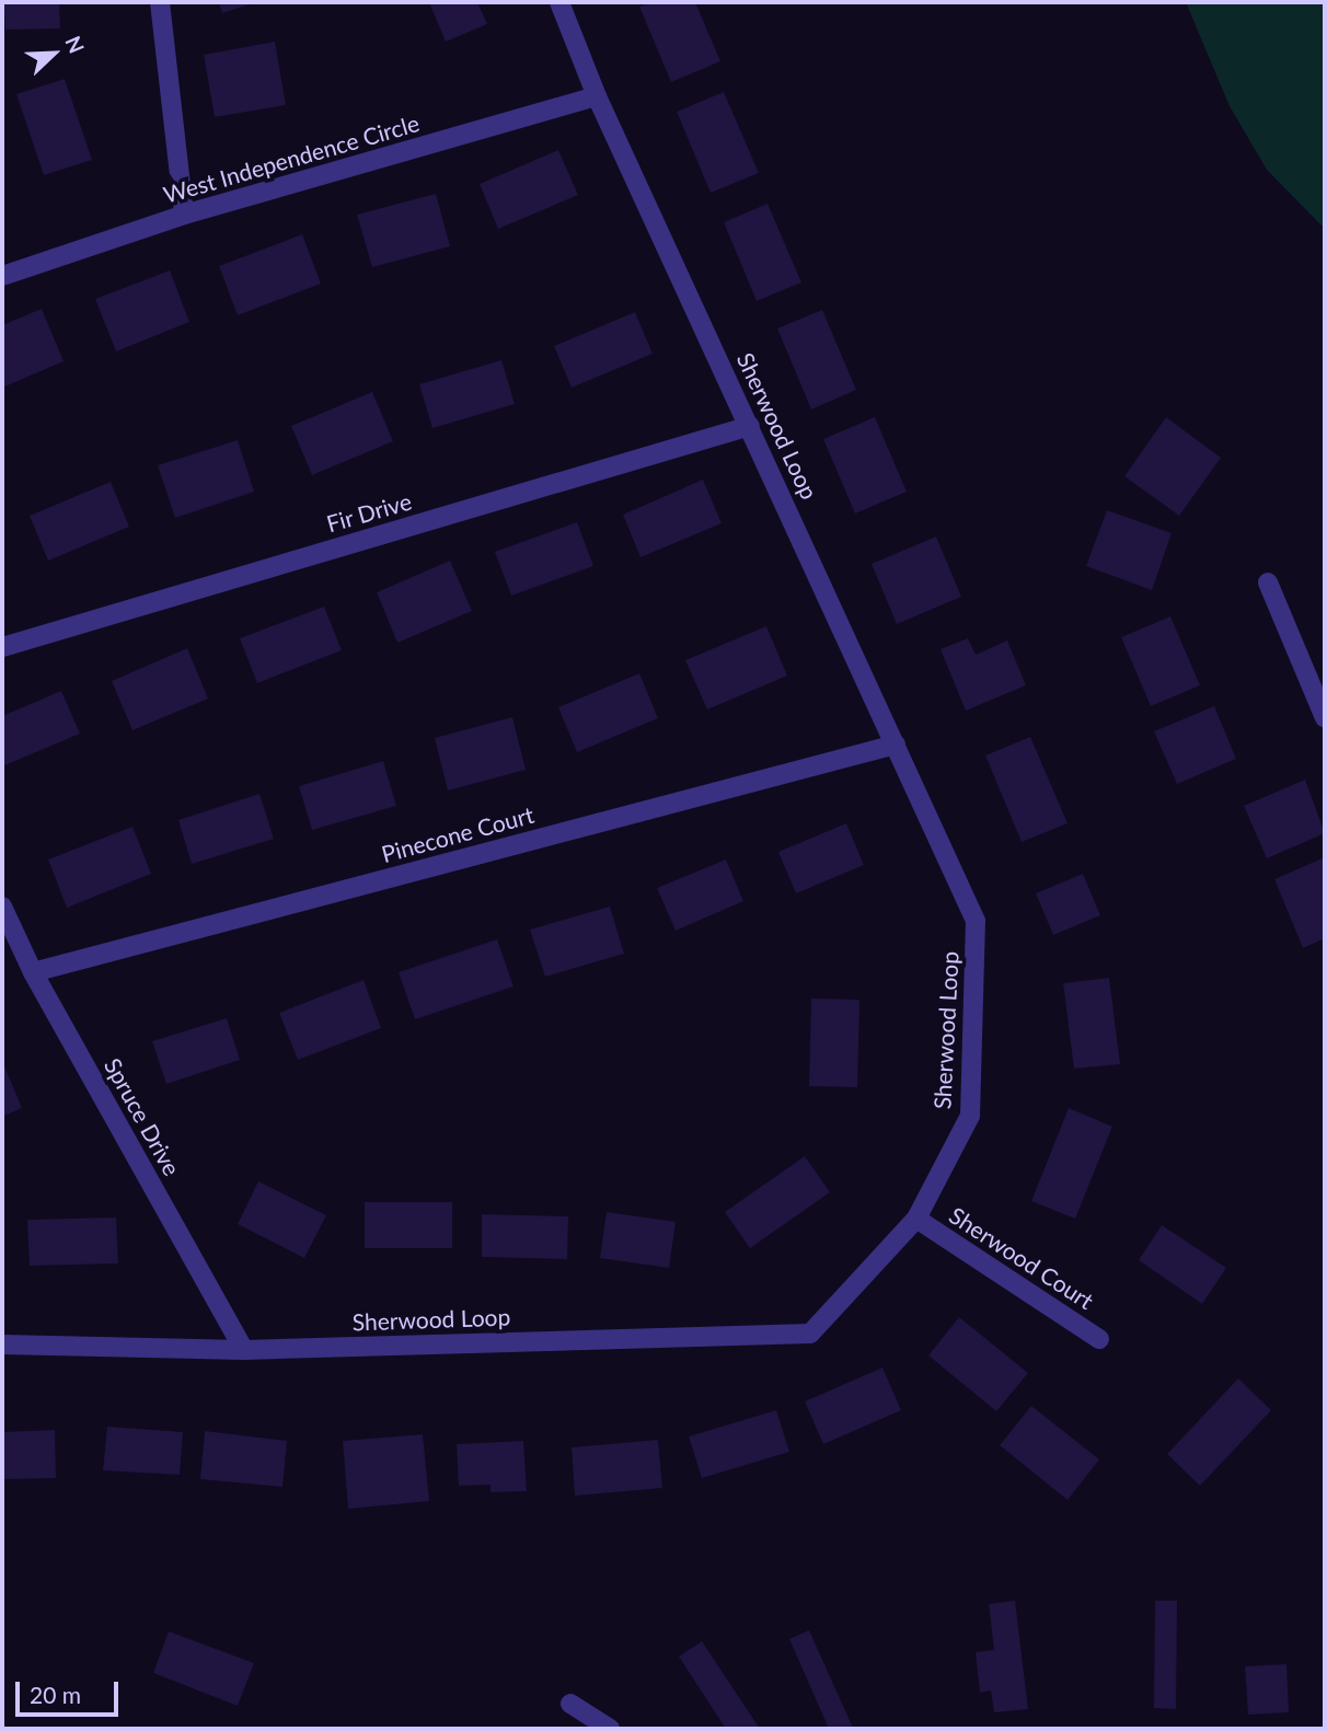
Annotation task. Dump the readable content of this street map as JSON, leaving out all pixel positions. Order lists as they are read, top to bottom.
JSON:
{
  "streets": {
    "street": [
      "West Independence Circle",
      "Sherwood Loop",
      "Fir Drive",
      "Pinecone Court",
      "Spruce Drive",
      "Sherwood Court"
    ]
  },
  "crossings": [
    ["West Independence Circle", "Sherwood Loop"],
    ["Sherwood Loop", "Fir Drive"],
    ["Sherwood Loop", "Pinecone Court"],
    ["Sherwood Loop", "Spruce Drive"],
    ["Sherwood Loop", "Sherwood Court"],
    ["Pinecone Court", "Spruce Drive"]
  ],
  "scale_bar": "20 m",
  "north": "top right"
}
